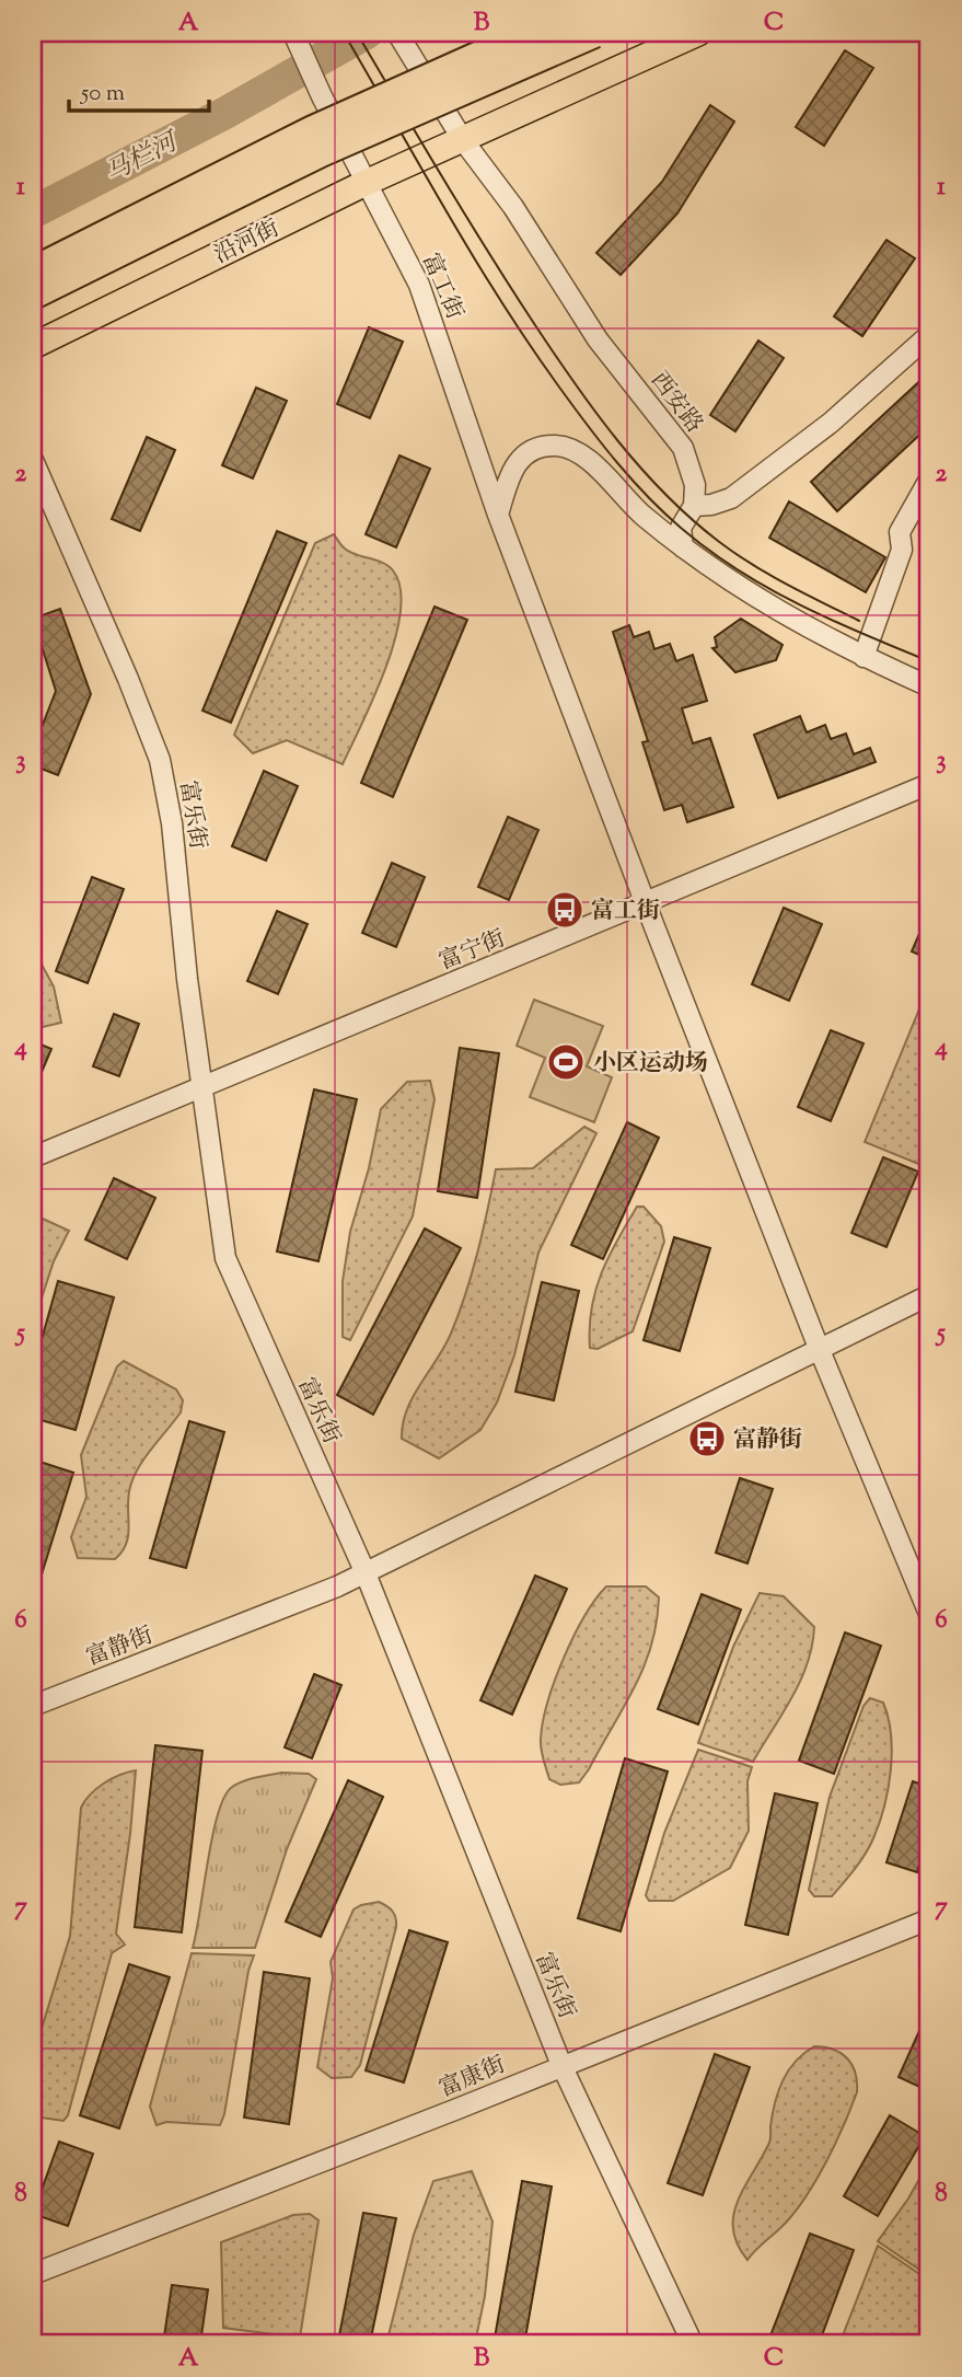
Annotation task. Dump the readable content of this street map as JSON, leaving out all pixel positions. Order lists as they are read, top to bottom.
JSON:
{
  "streets": {
    "main road": ["沿河街"],
    "street": [
      "富工街",
      "西安路",
      "富乐街",
      "富宁街",
      "富静街",
      "富康街"
    ]
  },
  "crossings": [
    ["沿河街", "富工街"],
    ["沿河街", "西安路"],
    ["富工街", "富宁街"],
    ["富工街", "富静街"],
    ["富乐街", "富宁街"],
    ["富乐街", "富静街"],
    ["富乐街", "富康街"]
  ],
  "water": ["马栏河"],
  "places": {
    "bus stop": ["富工街", "富静街"],
    "sports": ["小区运动场"]
  },
  "scale_bar": "50 m",
  "grid": {
    "columns": ["A", "B", "C"],
    "rows": [
      "1",
      "2",
      "3",
      "4",
      "5",
      "6",
      "7",
      "8"
    ]
  }
}
